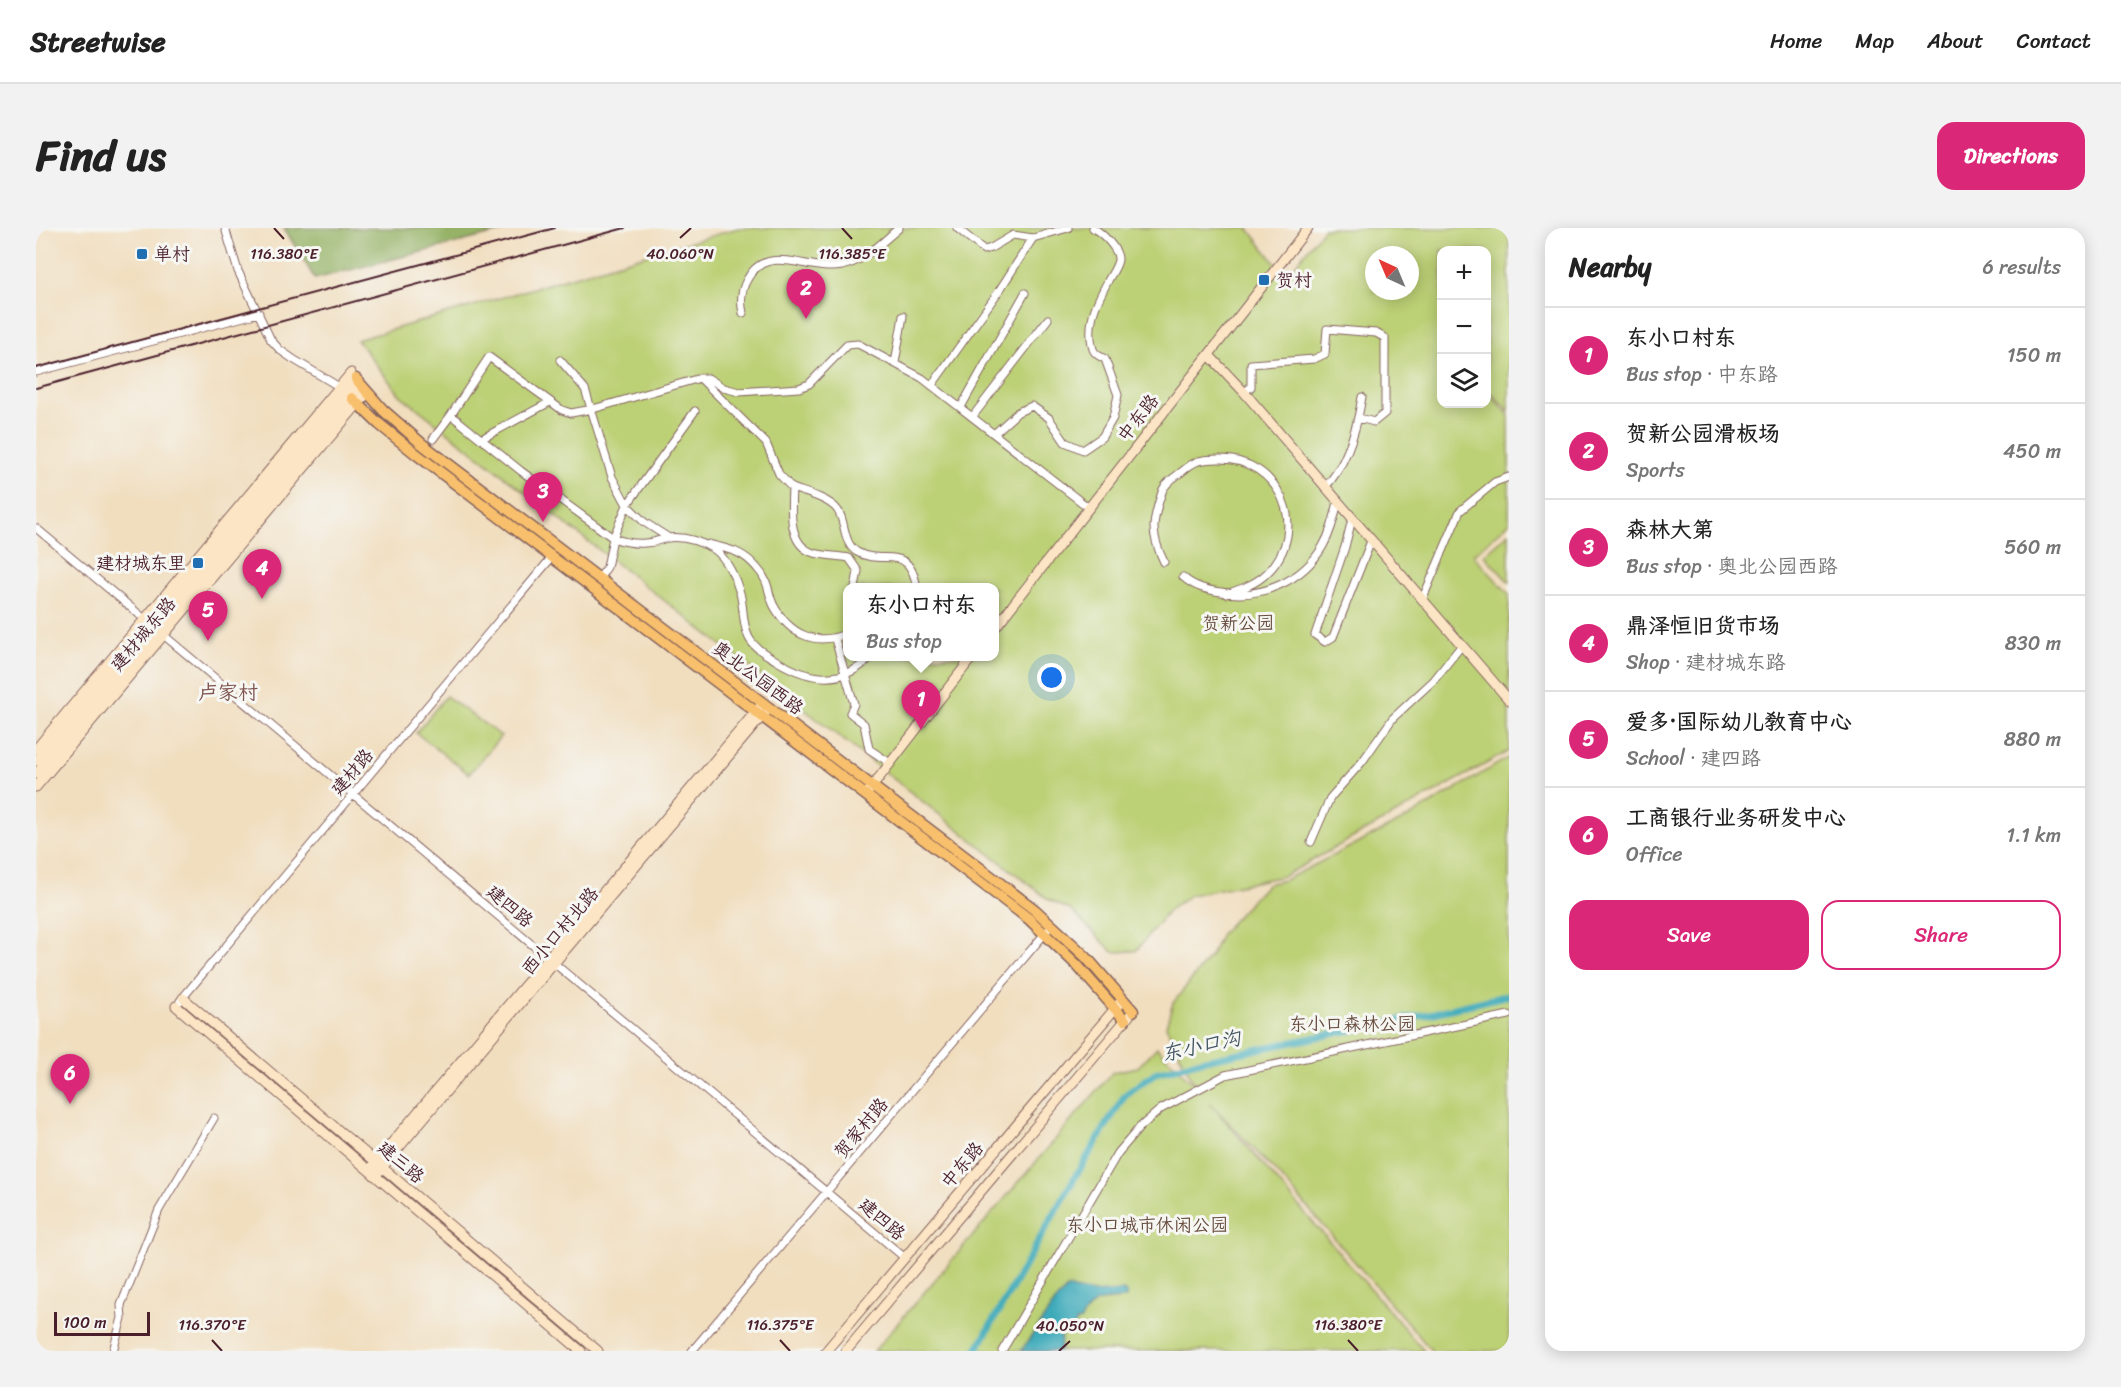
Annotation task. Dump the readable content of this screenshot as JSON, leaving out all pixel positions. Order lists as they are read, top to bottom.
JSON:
{
  "streets": {
    "main road": ["奥北公园西路"],
    "street": [
      "中东路",
      "建材城东路",
      "建材路",
      "建四路",
      "西小口村北路",
      "贺家村路",
      "建三路"
    ]
  },
  "crossings": [
    ["中东路", "奥北公园西路"],
    ["中东路", "建四路"],
    ["建材城东路", "奥北公园西路"],
    ["建材城东路", "建四路"],
    ["奥北公园西路", "建材路"],
    ["奥北公园西路", "西小口村北路"],
    ["奥北公园西路", "贺家村路"],
    ["建材路", "建四路"],
    ["建材路", "建三路"],
    ["建四路", "西小口村北路"],
    ["建四路", "贺家村路"],
    ["西小口村北路", "建三路"]
  ],
  "districts": ["卢家村"],
  "water": ["东小口沟"],
  "parks": ["贺新公园", "东小口森林公园", "东小口城市休闲公园"],
  "places": {
    "transit": ["单村", "贺村", "建材城东里"]
  },
  "scale_bar": "100 m",
  "north": "top left",
  "page": {
    "header": "Streetwise",
    "nav": [
      "Home",
      "Map",
      "About",
      "Contact"
    ],
    "title": "Find us",
    "buttons": [
      "Directions",
      ["Save", "Share"]
    ],
    "heading": ["Nearby", "6 results"],
    "map_buttons": ["+", "−"],
    "pins": [
      "2",
      "3",
      "4",
      "5",
      "1",
      "6"
    ],
    "list": [
      {
        "mark": "1",
        "name": "东小口村东",
        "note": "Bus stop · 中东路",
        "value": "150 m"
      },
      {
        "mark": "2",
        "name": "贺新公园滑板场",
        "note": "Sports",
        "value": "450 m"
      },
      {
        "mark": "3",
        "name": "森林大第",
        "note": "Bus stop · 奥北公园西路",
        "value": "560 m"
      },
      {
        "mark": "4",
        "name": "鼎泽恒旧货市场",
        "note": "Shop · 建材城东路",
        "value": "830 m"
      },
      {
        "mark": "5",
        "name": "爱多·国际幼儿教育中心",
        "note": "School · 建四路",
        "value": "880 m"
      },
      {
        "mark": "6",
        "name": "工商银行业务研发中心",
        "note": "Office",
        "value": "1.1 km"
      }
    ],
    "popup": ["东小口村东", "Bus stop"],
    "scale": "100 m"
  },
  "coordinates": [
    "40.060°N",
    "116.380°E",
    "116.385°E",
    "116.370°E",
    "116.375°E",
    "40.050°N"
  ]
}
